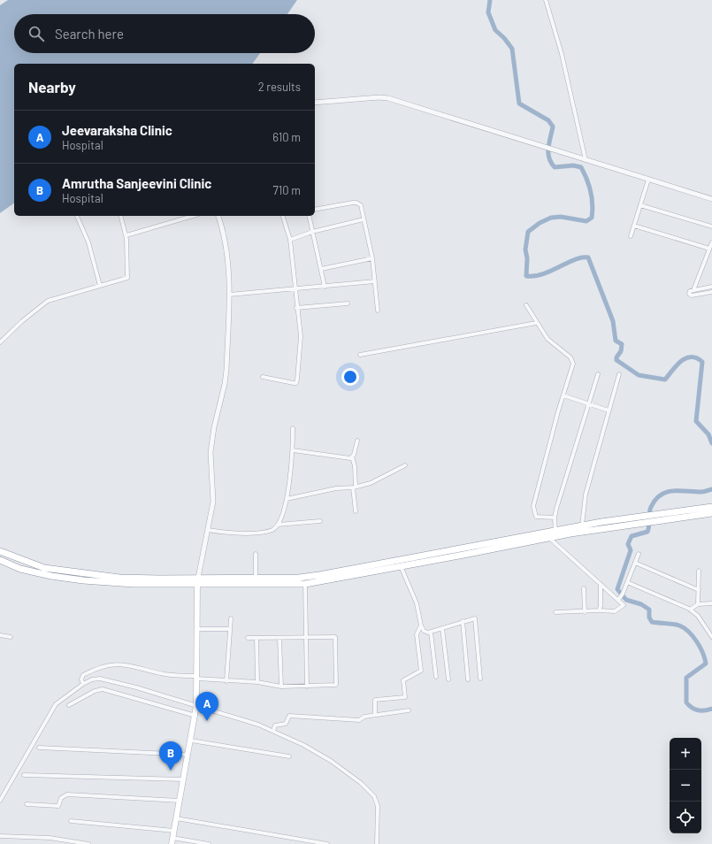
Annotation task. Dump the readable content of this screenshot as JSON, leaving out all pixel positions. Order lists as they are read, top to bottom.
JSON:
{
  "page": {
    "search": "Search here",
    "heading": ["Nearby", "2 results"],
    "list": [
      {
        "mark": "A",
        "name": "Jeevaraksha Clinic",
        "note": "Hospital",
        "value": "610 m"
      },
      {
        "mark": "B",
        "name": "Amrutha Sanjeevini Clinic",
        "note": "Hospital",
        "value": "710 m"
      }
    ],
    "pins": ["A", "B"],
    "map_buttons": ["+", "−"]
  }
}
